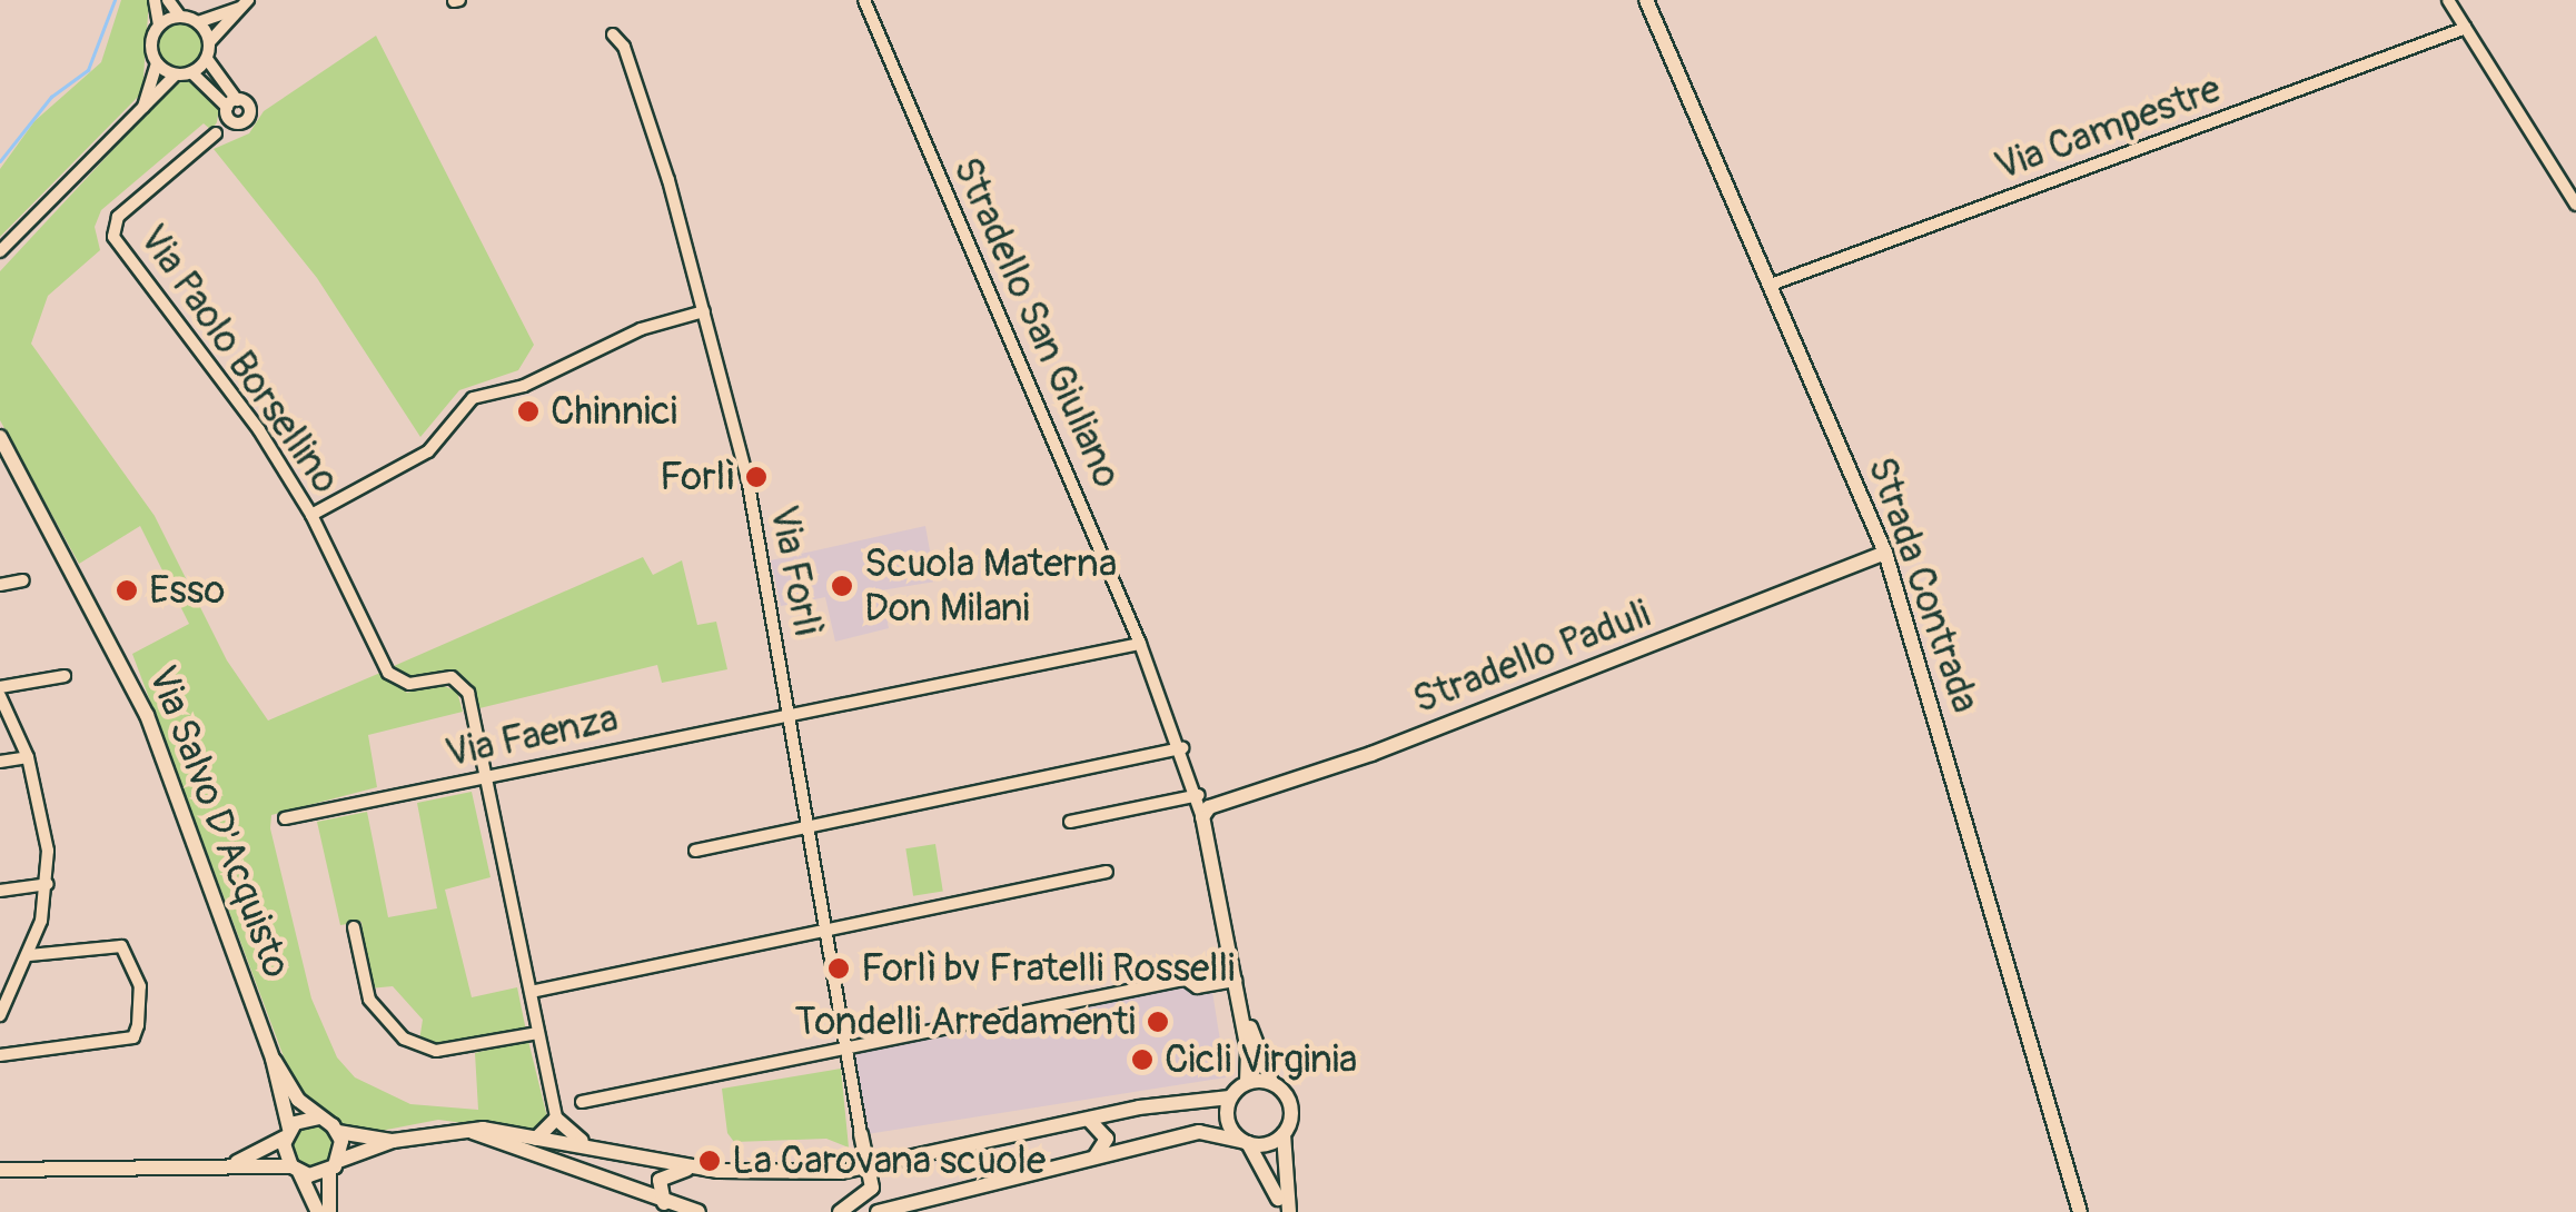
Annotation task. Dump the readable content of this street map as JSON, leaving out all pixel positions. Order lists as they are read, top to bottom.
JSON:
{
  "streets": {
    "street": [
      "Via Campestre",
      "Stradello San Giuliano",
      "Via Paolo Borsellino",
      "Via Forlì",
      "Strada Contrada",
      "Stradello Paduli",
      "Via Faenza",
      "Via Salvo D'Acquisto"
    ]
  },
  "crossings": [
    ["Via Campestre", "Strada Contrada"],
    ["Stradello San Giuliano", "Stradello Paduli"],
    ["Stradello San Giuliano", "Via Faenza"],
    ["Via Paolo Borsellino", "Via Faenza"],
    ["Via Forlì", "Via Faenza"],
    ["Strada Contrada", "Stradello Paduli"]
  ],
  "places": [
    "Chinnici",
    "Forlì",
    "Scuola Materna Don Milani",
    "Esso",
    "Forlì bv Fratelli Rosselli",
    "Tondelli Arredamenti",
    "Cicli Virginia",
    "La Carovana scuole"
  ]
}
